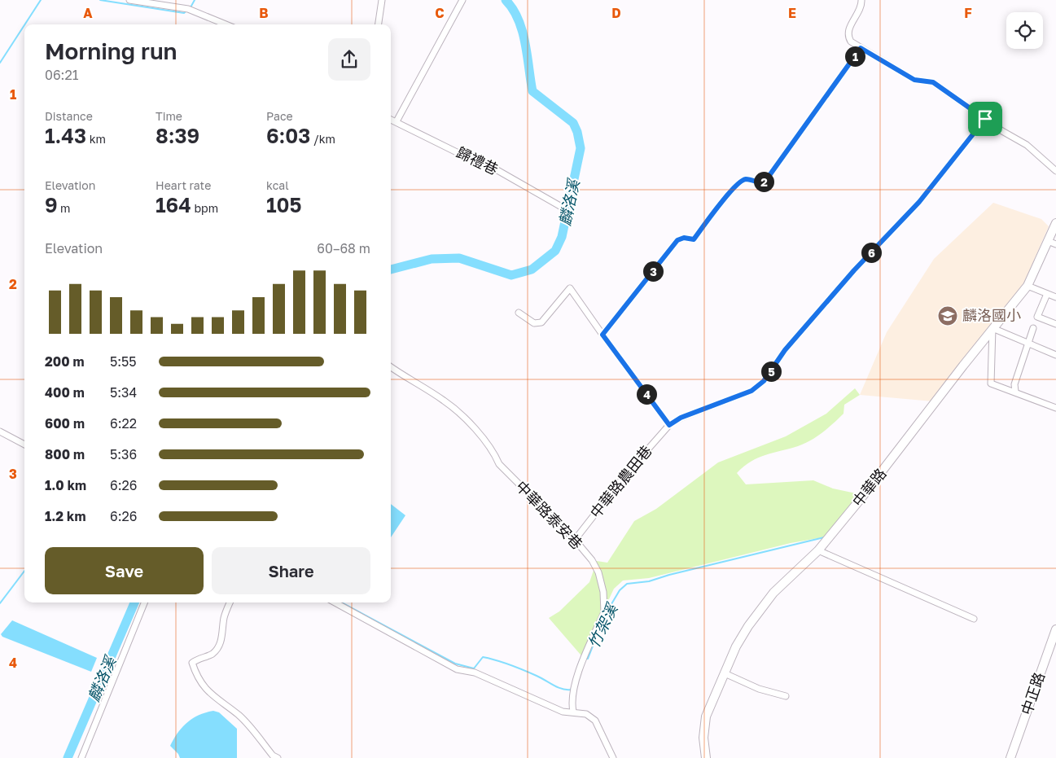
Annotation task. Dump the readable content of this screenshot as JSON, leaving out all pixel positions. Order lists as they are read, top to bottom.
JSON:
{
  "streets": {
    "street": [
      "歸禮巷",
      "中華路農田巷",
      "中華路",
      "中華路泰安巷",
      "中正路"
    ]
  },
  "crossings": [
    ["中華路農田巷", "中華路泰安巷"]
  ],
  "water": ["麟洛溪", "竹架溪"],
  "places": {
    "school or university": ["麟洛國小"]
  },
  "page": {
    "heading": ["Morning run", "06:21"],
    "pins": [
      "1",
      "2",
      "6",
      "3",
      "5",
      "4"
    ],
    "stats": [
      ["Distance", "1.43 km"],
      ["Time", "8:39"],
      ["Pace", "6:03 /km"],
      ["Elevation", "9 m"],
      ["Heart rate", "164 bpm"],
      ["kcal", "105"]
    ],
    "chart": ["Elevation", "60–68 m"],
    "list": [
      {
        "name": "200 m",
        "note": "5:55"
      },
      {
        "name": "400 m",
        "note": "5:34"
      },
      {
        "name": "600 m",
        "note": "6:22"
      },
      {
        "name": "800 m",
        "note": "5:36"
      },
      {
        "name": "1.0 km",
        "note": "6:26"
      },
      {
        "name": "1.2 km",
        "note": "6:26"
      }
    ],
    "buttons": ["Save", "Share"]
  },
  "grid": {
    "columns": [
      "A",
      "B",
      "C",
      "D",
      "E",
      "F"
    ],
    "rows": [
      "1",
      "2",
      "3",
      "4"
    ]
  }
}
